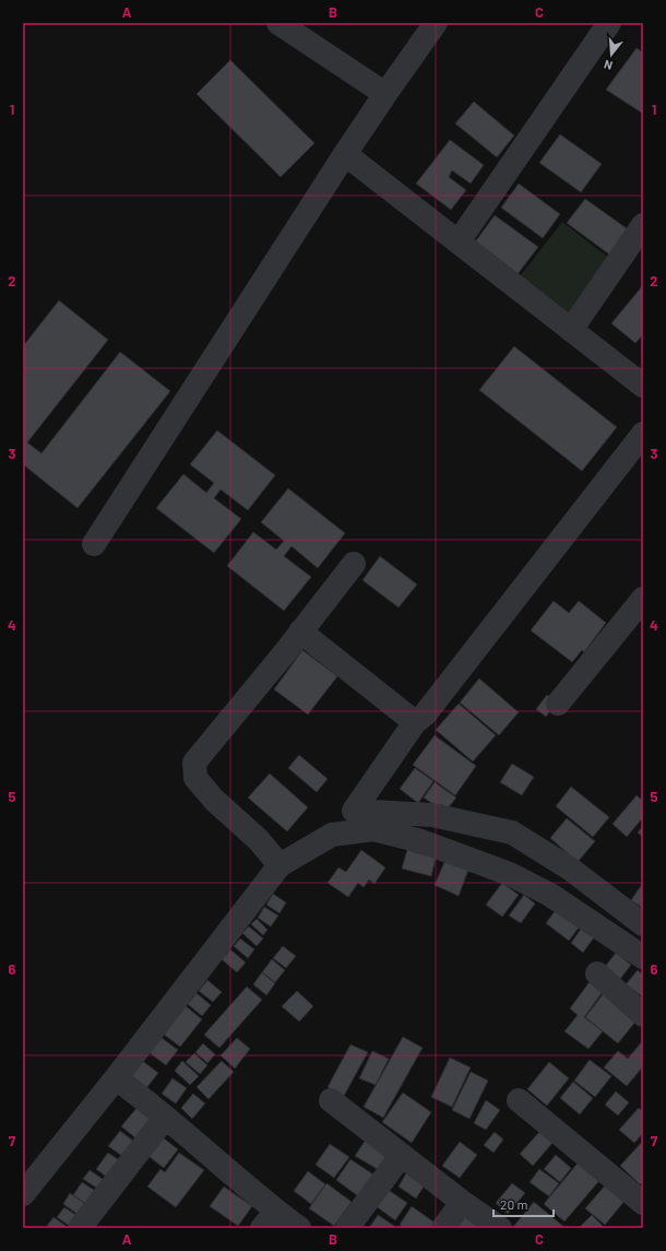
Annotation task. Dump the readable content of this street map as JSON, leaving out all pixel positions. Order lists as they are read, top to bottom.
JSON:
{
  "scale_bar": "20 m",
  "north": "bottom",
  "grid": {
    "columns": ["A", "B", "C"],
    "rows": [
      "1",
      "2",
      "3",
      "4",
      "5",
      "6",
      "7"
    ]
  }
}
